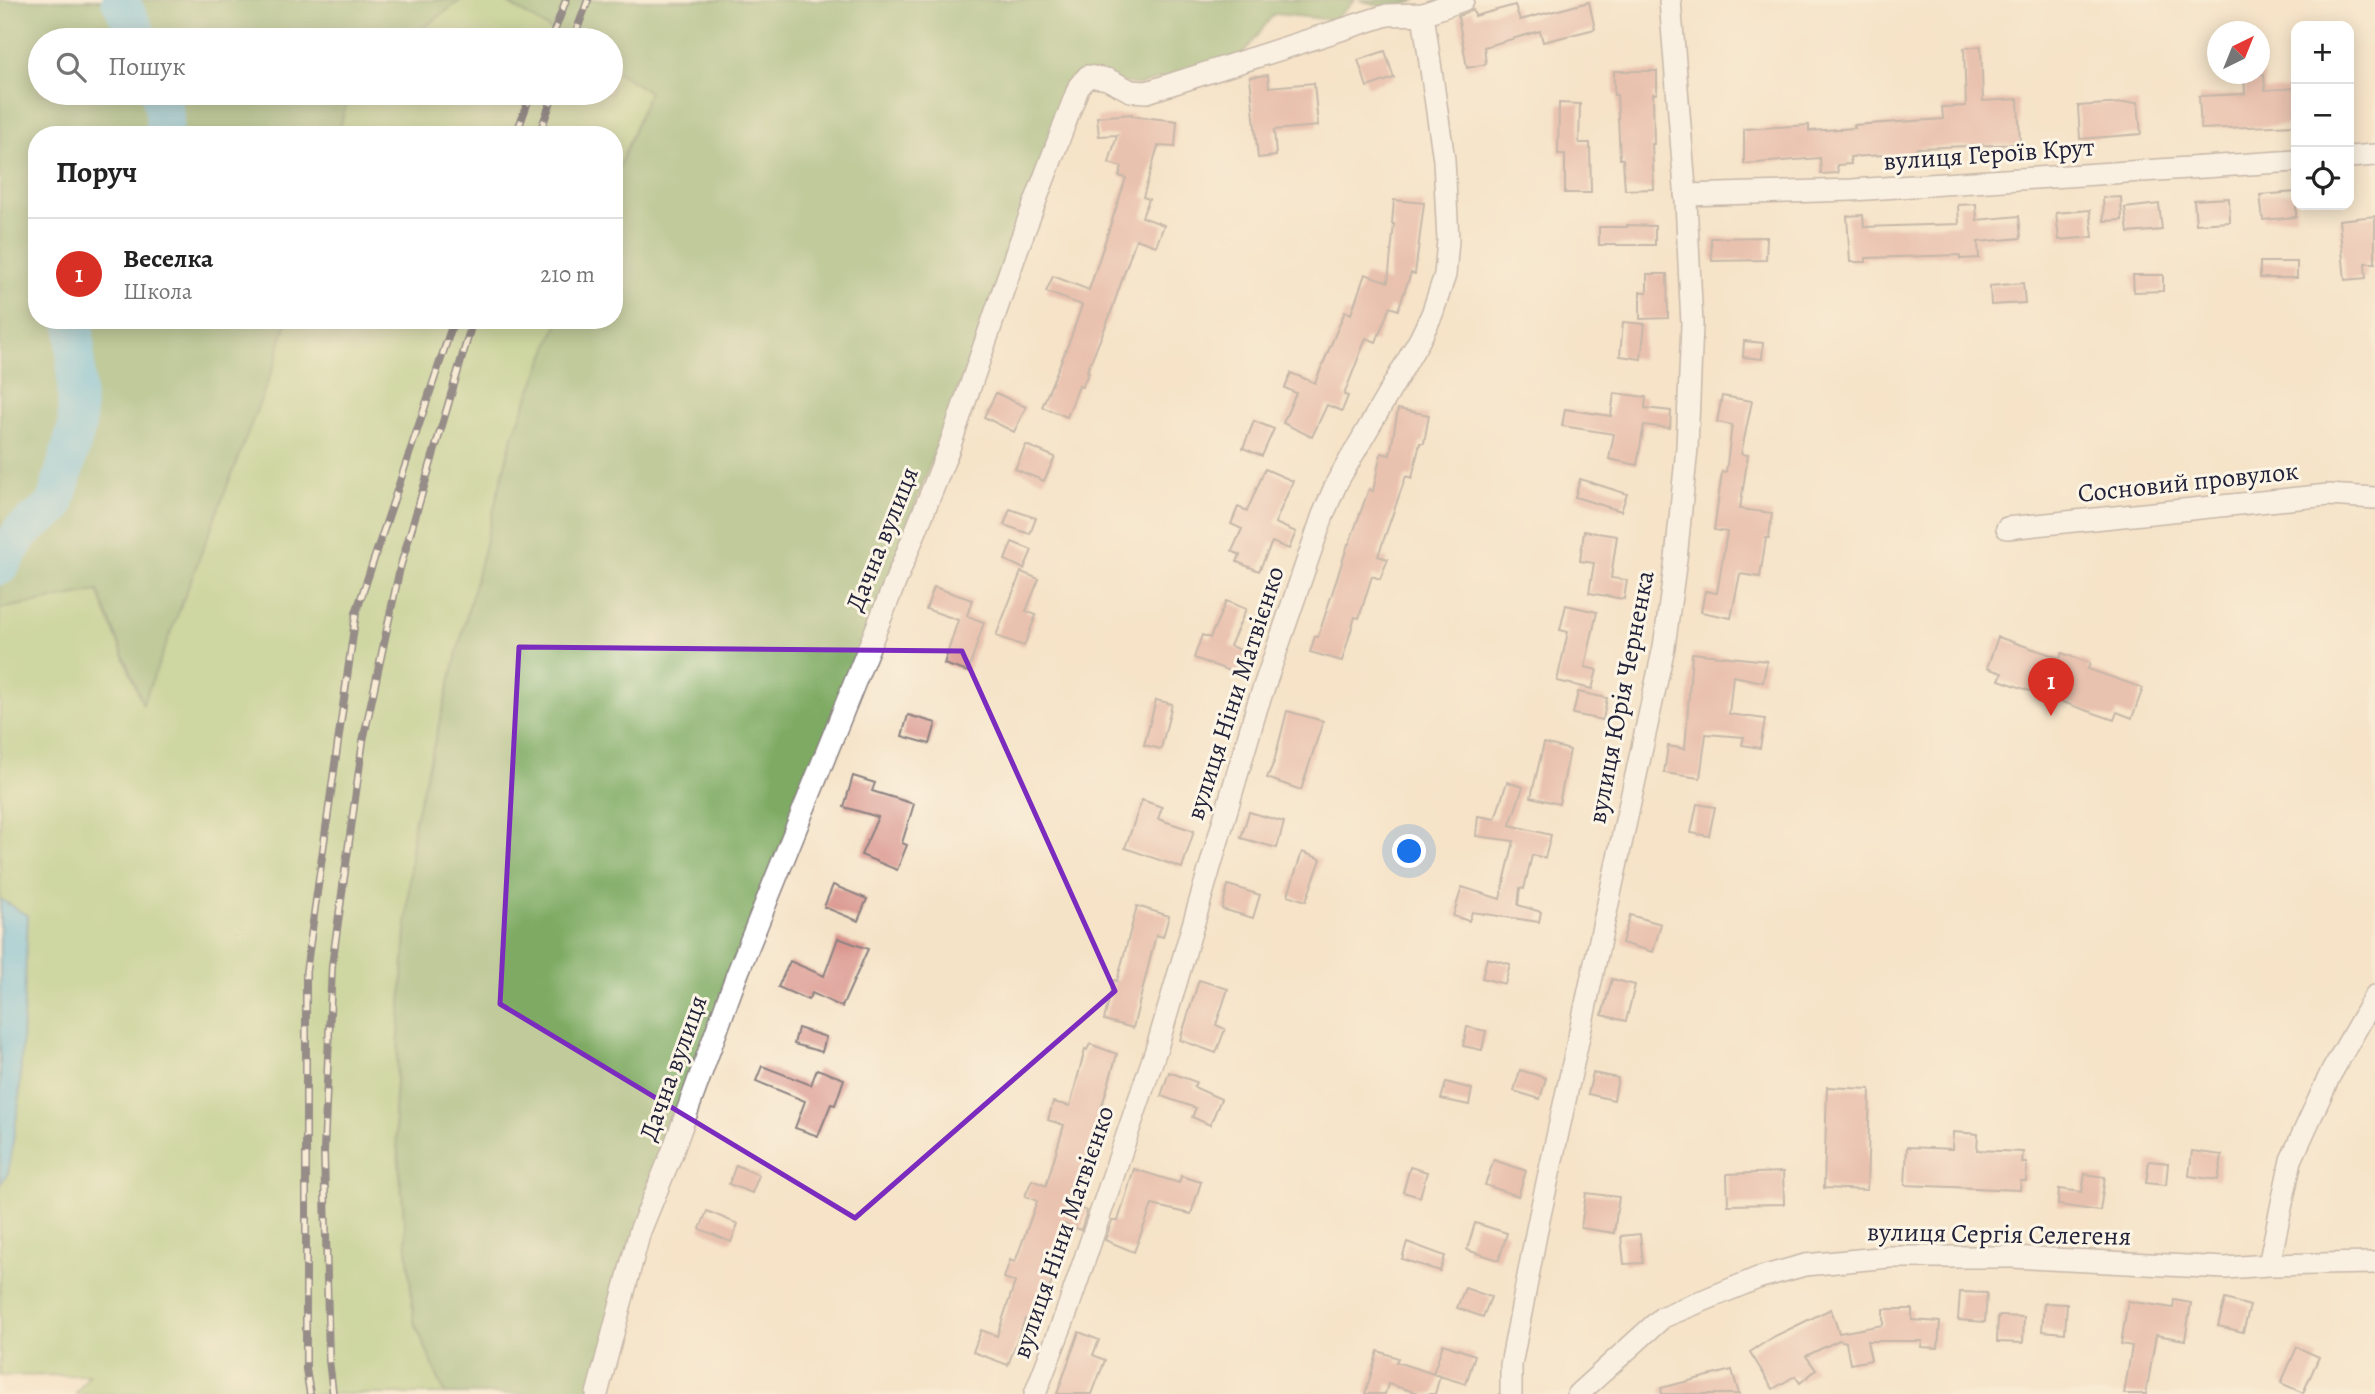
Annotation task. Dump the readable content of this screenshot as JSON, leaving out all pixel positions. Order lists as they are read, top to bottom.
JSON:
{
  "streets": {
    "street": [
      "вулиця Героїв Крут",
      "Сосновий провулок",
      "Дачна вулиця",
      "вулиця Ніни Матвієнко",
      "вулиця Юрія Черненка",
      "вулиця Сергія Селегеня"
    ]
  },
  "crossings": [
    ["вулиця Героїв Крут", "вулиця Юрія Черненка"],
    ["Дачна вулиця", "вулиця Ніни Матвієнко"]
  ],
  "north": "top right",
  "page": {
    "map_buttons": ["+", "−"],
    "search": "Пошук",
    "heading": "Поруч",
    "list": [
      {
        "mark": "1",
        "name": "Веселка",
        "note": "Школа",
        "value": "210 m"
      }
    ],
    "pins": "1"
  }
}
